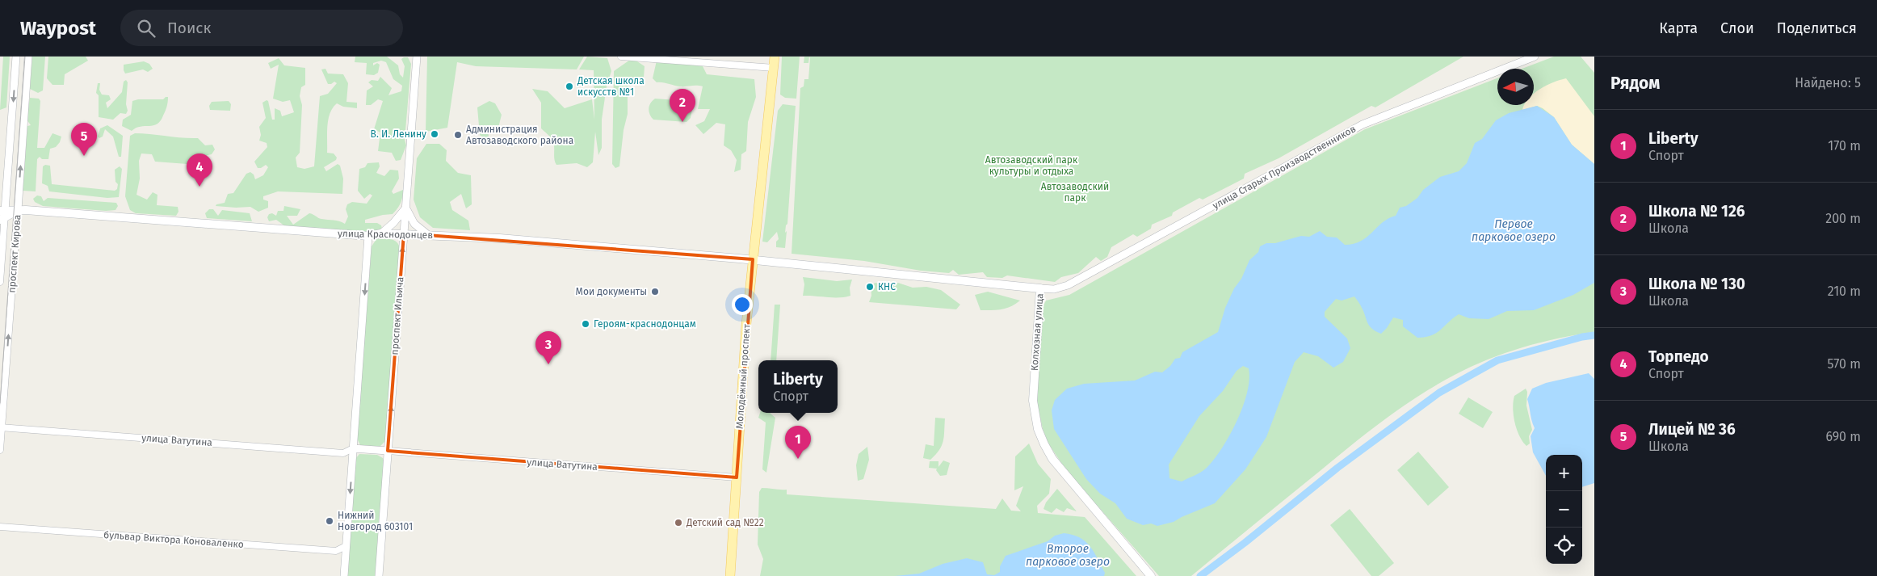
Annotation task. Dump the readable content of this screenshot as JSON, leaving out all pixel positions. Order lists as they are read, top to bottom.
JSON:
{
  "streets": {
    "main road": ["улица Краснодонцев", "Колхозная улица", "Молодёжный проспект"],
    "street": [
      "улица Старых Производственников",
      "проспект Кирова",
      "проспект Ильича",
      "улица Ватутина",
      "бульвар Виктора Коноваленко"
    ]
  },
  "crossings": [
    ["улица Старых Производственников", "Колхозная улица"],
    ["улица Краснодонцев", "проспект Кирова"],
    ["улица Краснодонцев", "проспект Ильича"],
    ["улица Краснодонцев", "Колхозная улица"],
    ["улица Краснодонцев", "Молодёжный проспект"],
    ["проспект Кирова", "улица Ватутина"],
    ["проспект Ильича", "улица Ватутина"],
    ["Колхозная улица", "Молодёжный проспект"],
    ["Молодёжный проспект", "улица Ватутина"]
  ],
  "water": ["Первое парковое озеро", "Второе парковое озеро"],
  "parks": ["Автозаводский парк культуры и отдыха", "Автозаводский парк"],
  "places": [
    "Детская школа искусств №1",
    "В. И. Ленину",
    "Администрация Автозаводского района",
    "КНС",
    "Мои документы",
    "Героям-краснодонцам",
    "Нижний Новгород 603101",
    "Детский сад №22"
  ],
  "north": "left",
  "page": {
    "header": "Waypost",
    "search": "Поиск",
    "nav": ["Карта", "Слои", "Поделиться"],
    "heading": ["Рядом", "Найдено: 5"],
    "pins": [
      "2",
      "5",
      "4",
      "3",
      "1"
    ],
    "list": [
      {
        "mark": "1",
        "name": "Liberty",
        "note": "Спорт",
        "value": "170 m"
      },
      {
        "mark": "2",
        "name": "Школа № 126",
        "note": "Школа",
        "value": "200 m"
      },
      {
        "mark": "3",
        "name": "Школа № 130",
        "note": "Школа",
        "value": "210 m"
      },
      {
        "mark": "4",
        "name": "Торпедо",
        "note": "Спорт",
        "value": "570 m"
      },
      {
        "mark": "5",
        "name": "Лицей № 36",
        "note": "Школа",
        "value": "690 m"
      }
    ],
    "popup": ["Liberty", "Спорт"],
    "map_buttons": ["+", "−"]
  }
}
